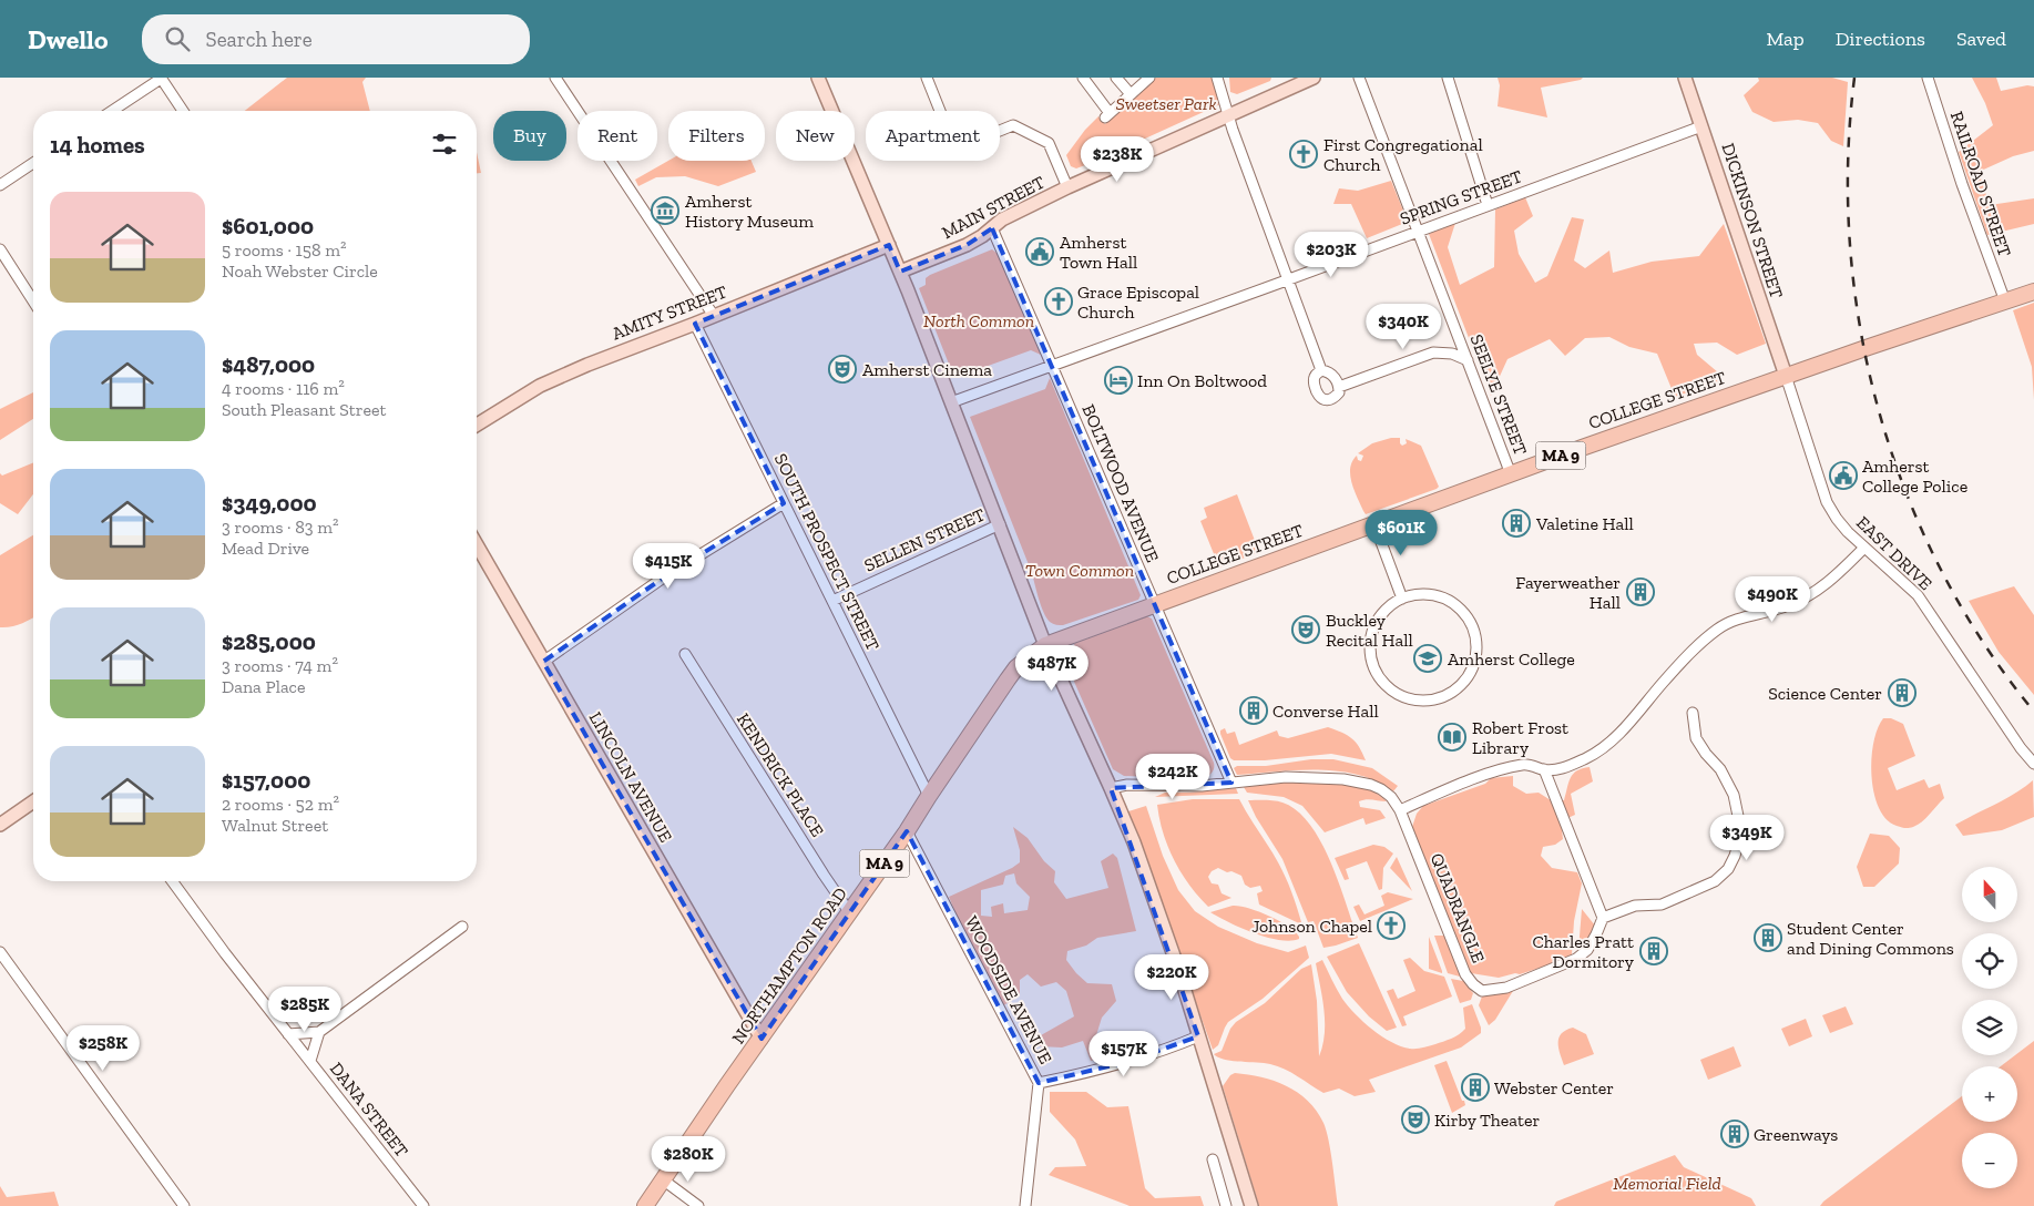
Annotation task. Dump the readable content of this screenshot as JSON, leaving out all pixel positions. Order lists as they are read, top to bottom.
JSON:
{
  "streets": {
    "highway": ["COLLEGE STREET", "MA 9", "NORTHAMPTON ROAD"],
    "main road": [
      "MAIN STREET",
      "DICKINSON STREET",
      "AMITY STREET",
      "LINCOLN AVENUE"
    ],
    "street": [
      "RAILROAD STREET",
      "SPRING STREET",
      "SEELYE STREET",
      "BOLTWOOD AVENUE",
      "SELLEN STREET",
      "SOUTH PROSPECT STREET",
      "EAST DRIVE",
      "KENDRICK PLACE",
      "QUADRANGLE",
      "WOODSIDE AVENUE",
      "DANA STREET"
    ]
  },
  "crossings": [
    ["RAILROAD STREET", "COLLEGE STREET"],
    ["SPRING STREET", "DICKINSON STREET"],
    ["SPRING STREET", "SEELYE STREET"],
    ["SPRING STREET", "BOLTWOOD AVENUE"],
    ["MAIN STREET", "BOLTWOOD AVENUE"],
    ["DICKINSON STREET", "COLLEGE STREET"],
    ["DICKINSON STREET", "EAST DRIVE"],
    ["AMITY STREET", "SOUTH PROSPECT STREET"],
    ["SEELYE STREET", "COLLEGE STREET"],
    ["COLLEGE STREET", "BOLTWOOD AVENUE"],
    ["COLLEGE STREET", "EAST DRIVE"],
    ["COLLEGE STREET", "NORTHAMPTON ROAD"],
    ["SELLEN STREET", "SOUTH PROSPECT STREET"],
    ["SOUTH PROSPECT STREET", "NORTHAMPTON ROAD"],
    ["KENDRICK PLACE", "NORTHAMPTON ROAD"],
    ["LINCOLN AVENUE", "NORTHAMPTON ROAD"],
    ["NORTHAMPTON ROAD", "WOODSIDE AVENUE"]
  ],
  "parks": [
    "Sweetser Park",
    "North Common",
    "Town Common",
    "Memorial Field"
  ],
  "places": {
    "church": ["First Congregational Church", "Grace Episcopal Church", "Johnson Chapel"],
    "museum": ["Amherst History Museum"],
    "public building": ["Amherst Town Hall", "Amherst College Police"],
    "theatre": ["Amherst Cinema", "Buckley Recital Hall", "Kirby Theater"],
    "hotel": ["Inn On Boltwood"],
    "building": [
      "Valetine Hall",
      "Fayerweather Hall",
      "Science Center",
      "Converse Hall",
      "Student Center and Dining Commons",
      "Charles Pratt Dormitory",
      "Webster Center",
      "Greenways"
    ],
    "school or university": ["Amherst College"],
    "library": ["Robert Frost Library"]
  },
  "north": "top",
  "page": {
    "header": "Dwello",
    "search": "Search here",
    "nav": ["Map", "Directions", "Saved"],
    "chip": [
      "Buy",
      "Rent",
      "Filters",
      "New",
      "Apartment"
    ],
    "heading": "14 homes",
    "price": [
      "$238K",
      "$203K",
      "$340K",
      "$601K",
      "$415K",
      "$490K",
      "$487K",
      "$242K",
      "$349K",
      "$220K",
      "$285K",
      "$258K",
      "$157K",
      "$280K"
    ],
    "list": [
      {
        "name": "$601,000",
        "note": "5 rooms · 158 m² · Noah Webster Circle"
      },
      {
        "name": "$487,000",
        "note": "4 rooms · 116 m² · South Pleasant Street"
      },
      {
        "name": "$349,000",
        "note": "3 rooms · 83 m² · Mead Drive"
      },
      {
        "name": "$285,000",
        "note": "3 rooms · 74 m² · Dana Place"
      },
      {
        "name": "$157,000",
        "note": "2 rooms · 52 m² · Walnut Street"
      }
    ],
    "map_buttons": ["+", "−"]
  }
}
